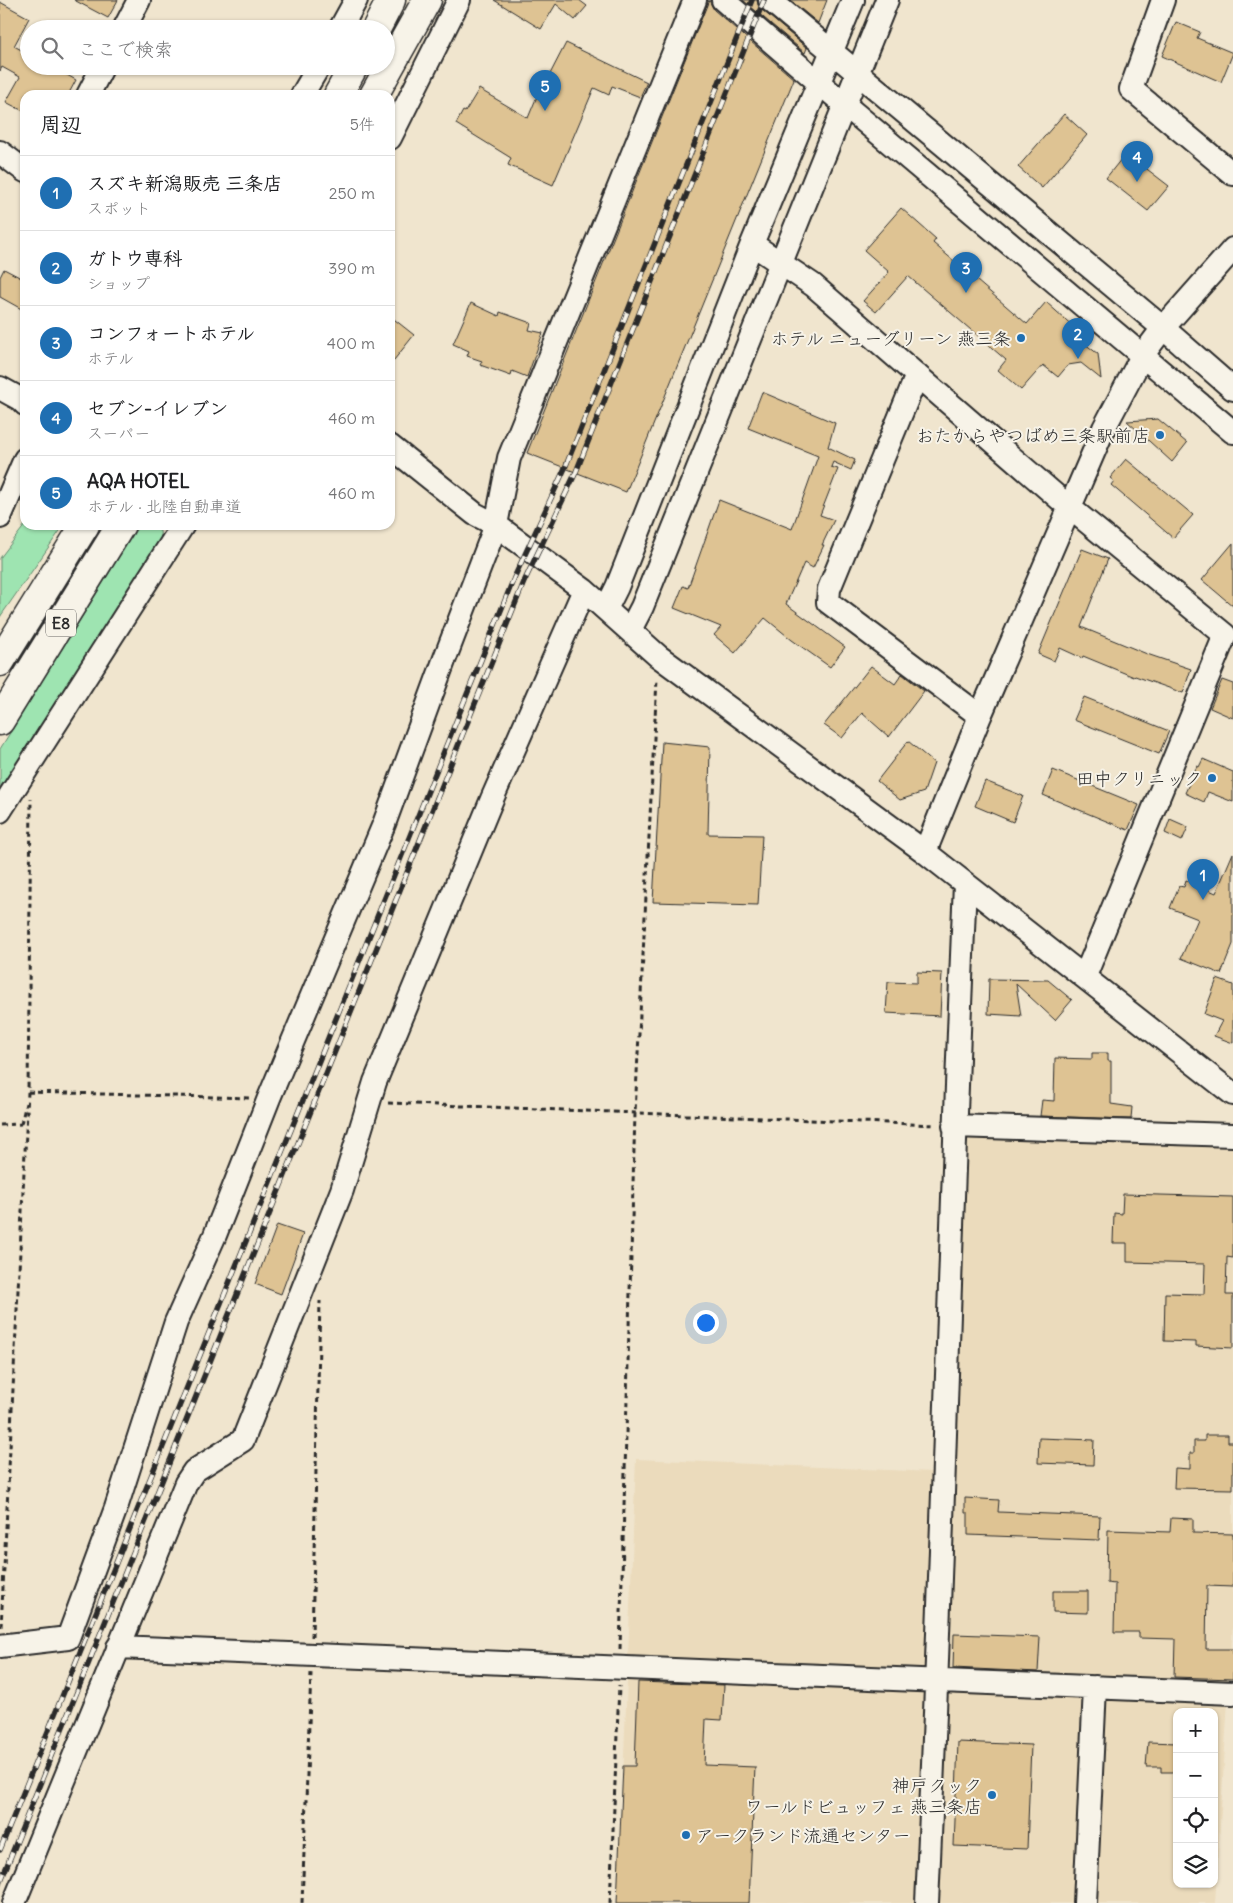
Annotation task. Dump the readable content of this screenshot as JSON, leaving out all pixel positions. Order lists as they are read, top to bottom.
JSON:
{
  "streets": {
    "highway": ["E8"]
  },
  "places": [
    "ホテル ニューグリーン 燕三条",
    "おたからやつばめ三条駅前店",
    "田中クリニック",
    "神戸クック ワールドビュッフェ 燕三条店",
    "アークランド流通センター"
  ],
  "page": {
    "search": "ここで検索",
    "pins": [
      "5",
      "4",
      "3",
      "2",
      "1"
    ],
    "heading": ["周辺", "5件"],
    "list": [
      {
        "mark": "1",
        "name": "スズキ新潟販売 三条店",
        "note": "スポット",
        "value": "250 m"
      },
      {
        "mark": "2",
        "name": "ガトウ専科",
        "note": "ショップ",
        "value": "390 m"
      },
      {
        "mark": "3",
        "name": "コンフォートホテル",
        "note": "ホテル",
        "value": "400 m"
      },
      {
        "mark": "4",
        "name": "セブン-イレブン",
        "note": "スーパー",
        "value": "460 m"
      },
      {
        "mark": "5",
        "name": "AQA HOTEL",
        "note": "ホテル · 北陸自動車道",
        "value": "460 m"
      }
    ],
    "map_buttons": ["+", "−"]
  }
}
